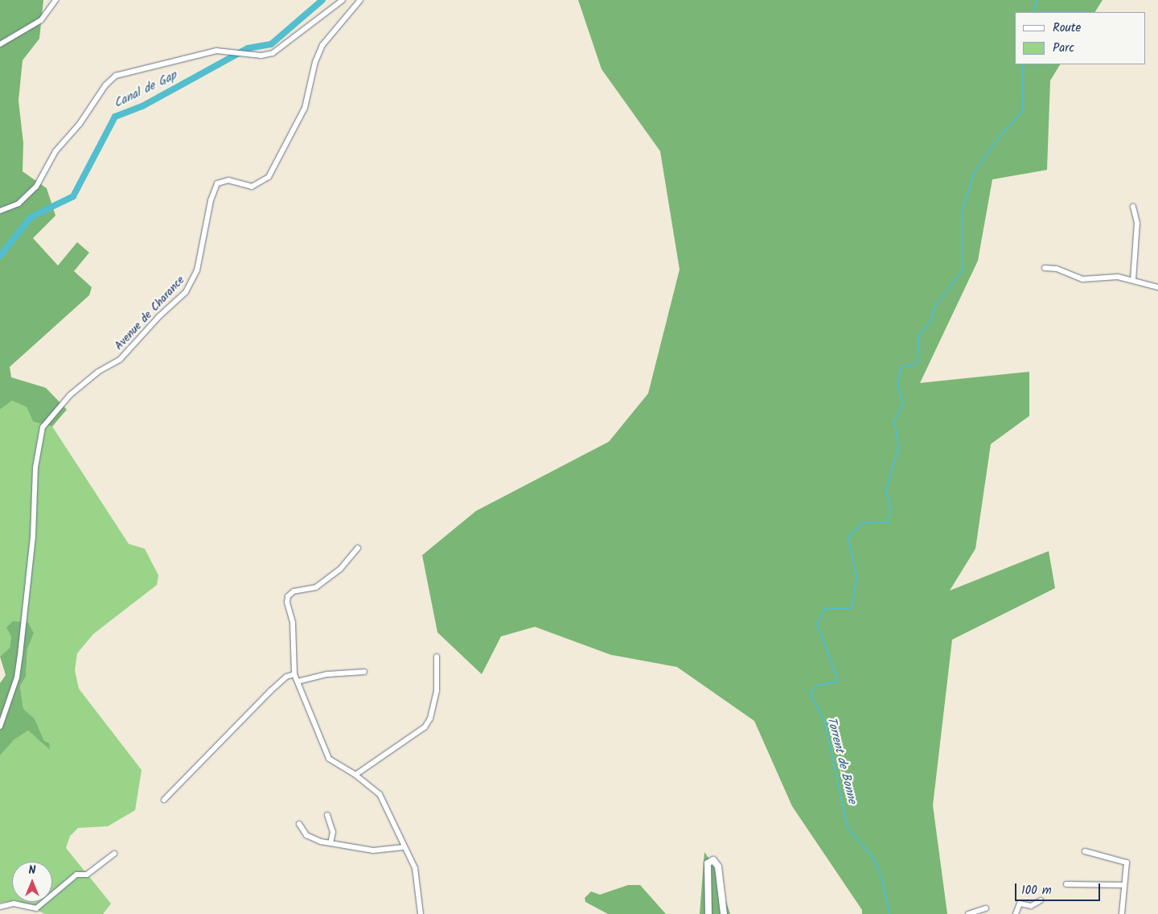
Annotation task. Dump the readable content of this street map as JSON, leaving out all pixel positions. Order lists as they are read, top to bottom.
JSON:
{
  "streets": {
    "street": ["Avenue de Charance"]
  },
  "water": ["Canal de Gap", "Torrent de Bonne"],
  "legend": ["Route", "Parc"],
  "scale_bar": "100 m",
  "north": "top"
}
